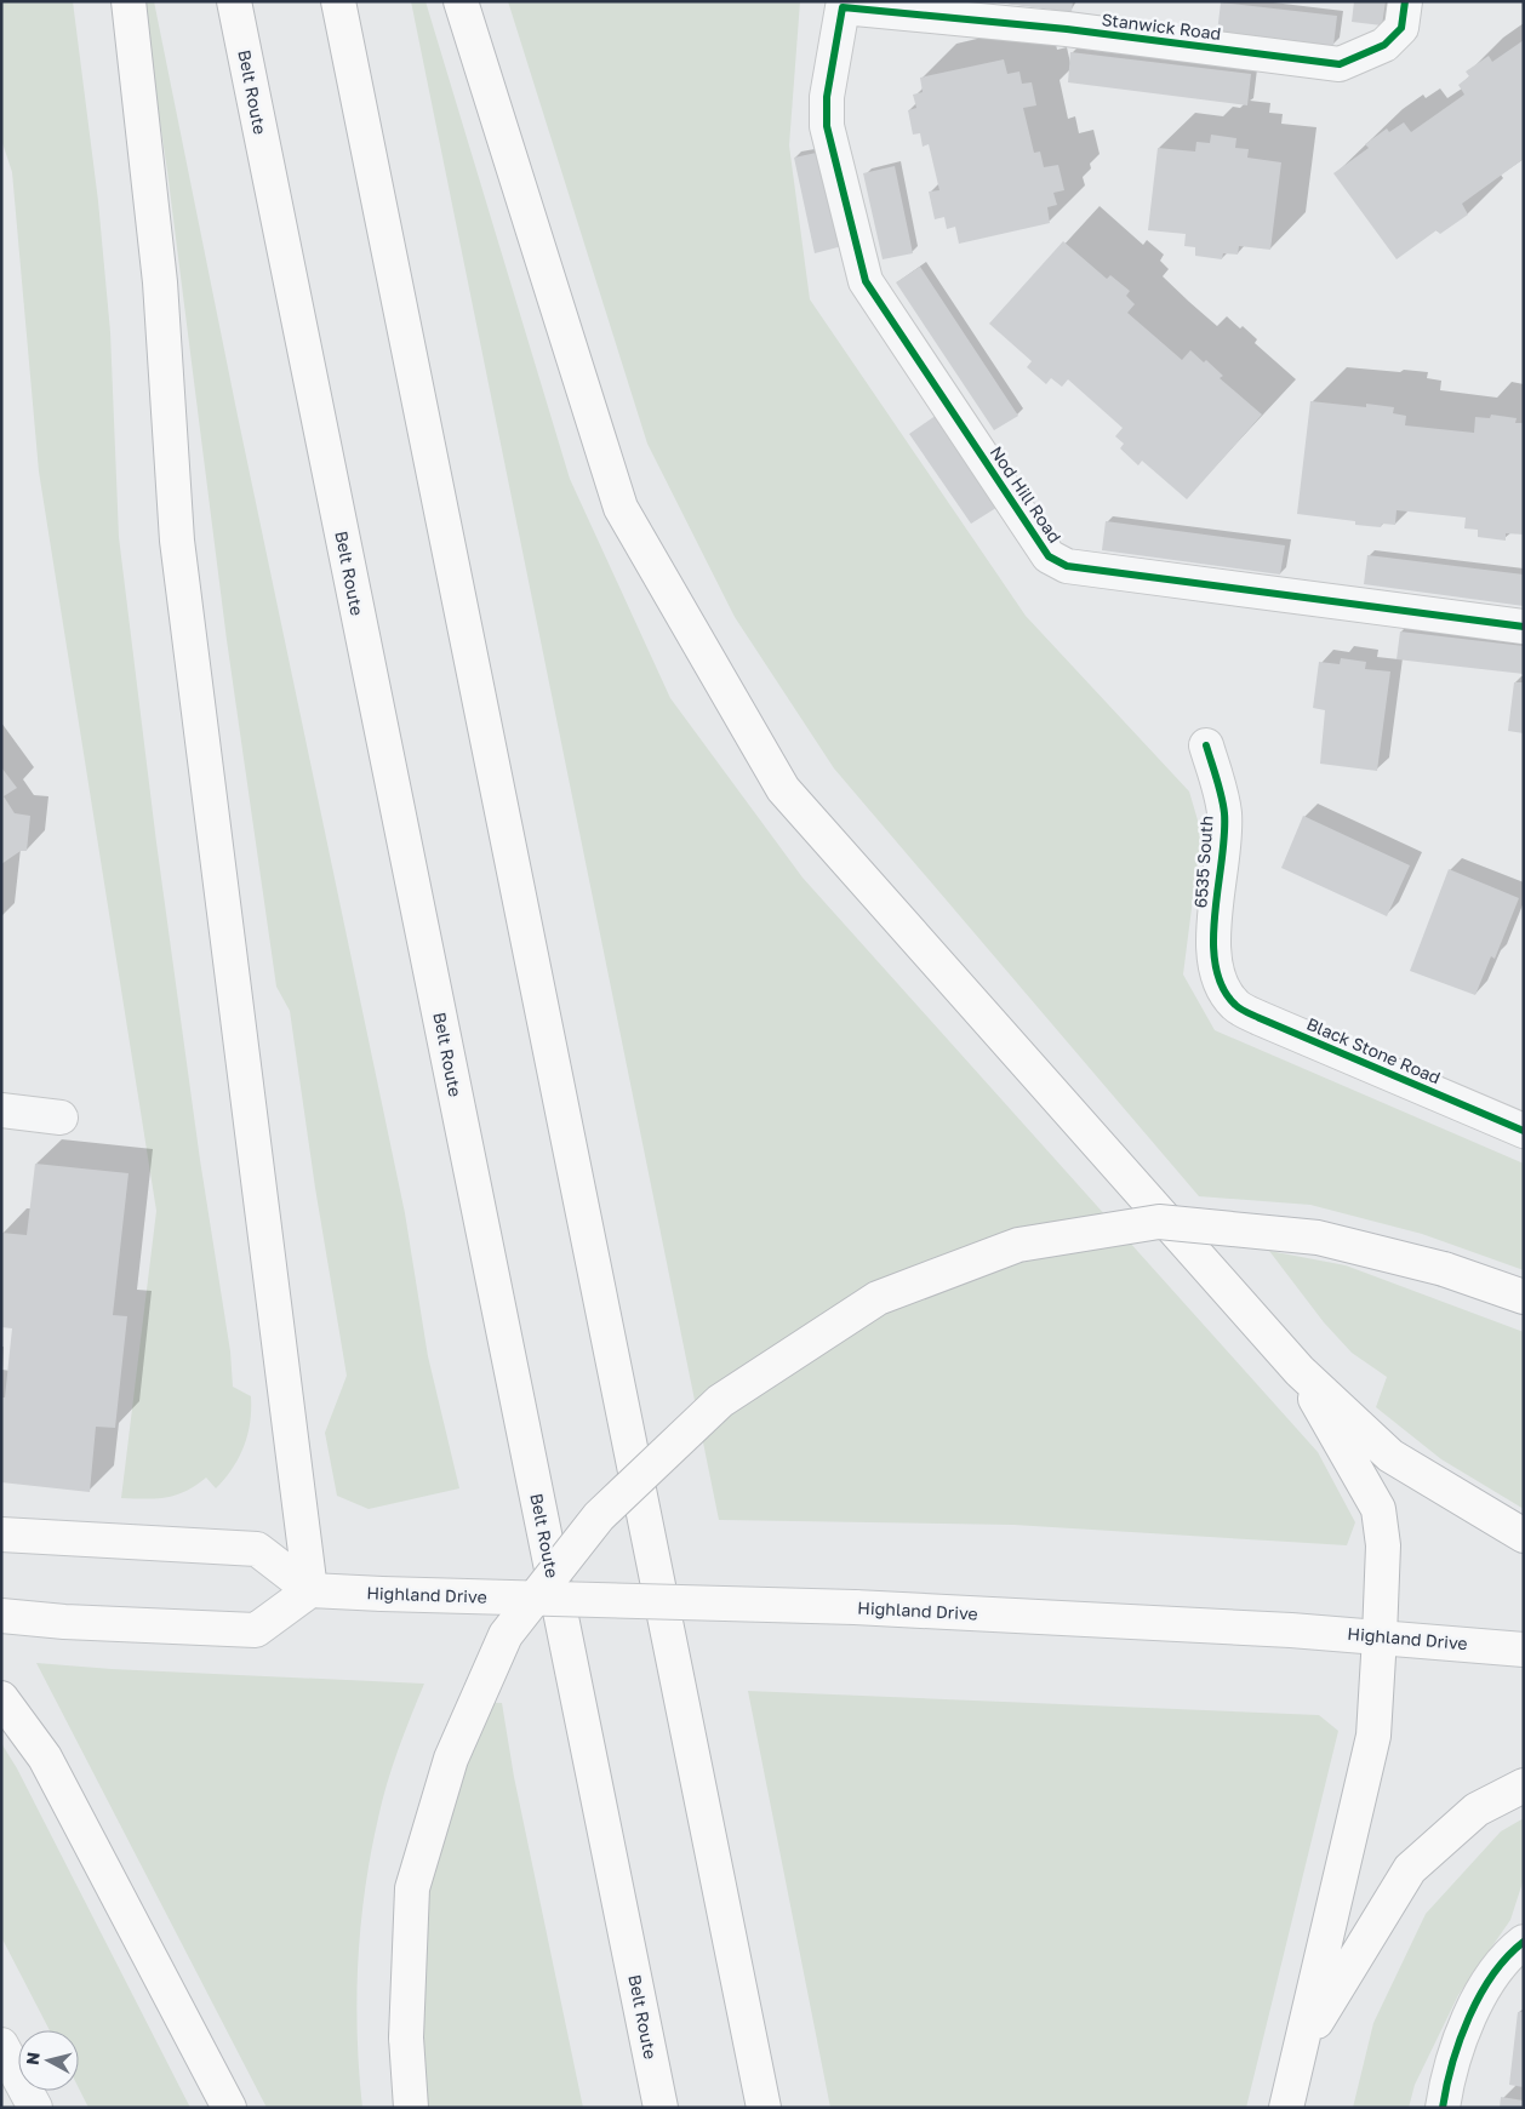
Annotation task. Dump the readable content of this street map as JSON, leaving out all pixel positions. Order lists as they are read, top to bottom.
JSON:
{
  "streets": {
    "main road": ["Belt Route", "Highland Drive"],
    "street": [
      "Stanwick Road",
      "Nod Hill Road",
      "6535 South",
      "Black Stone Road"
    ]
  },
  "crossings": [
    ["Stanwick Road", "Nod Hill Road"],
    ["6535 South", "Black Stone Road"]
  ],
  "north": "left"
}
